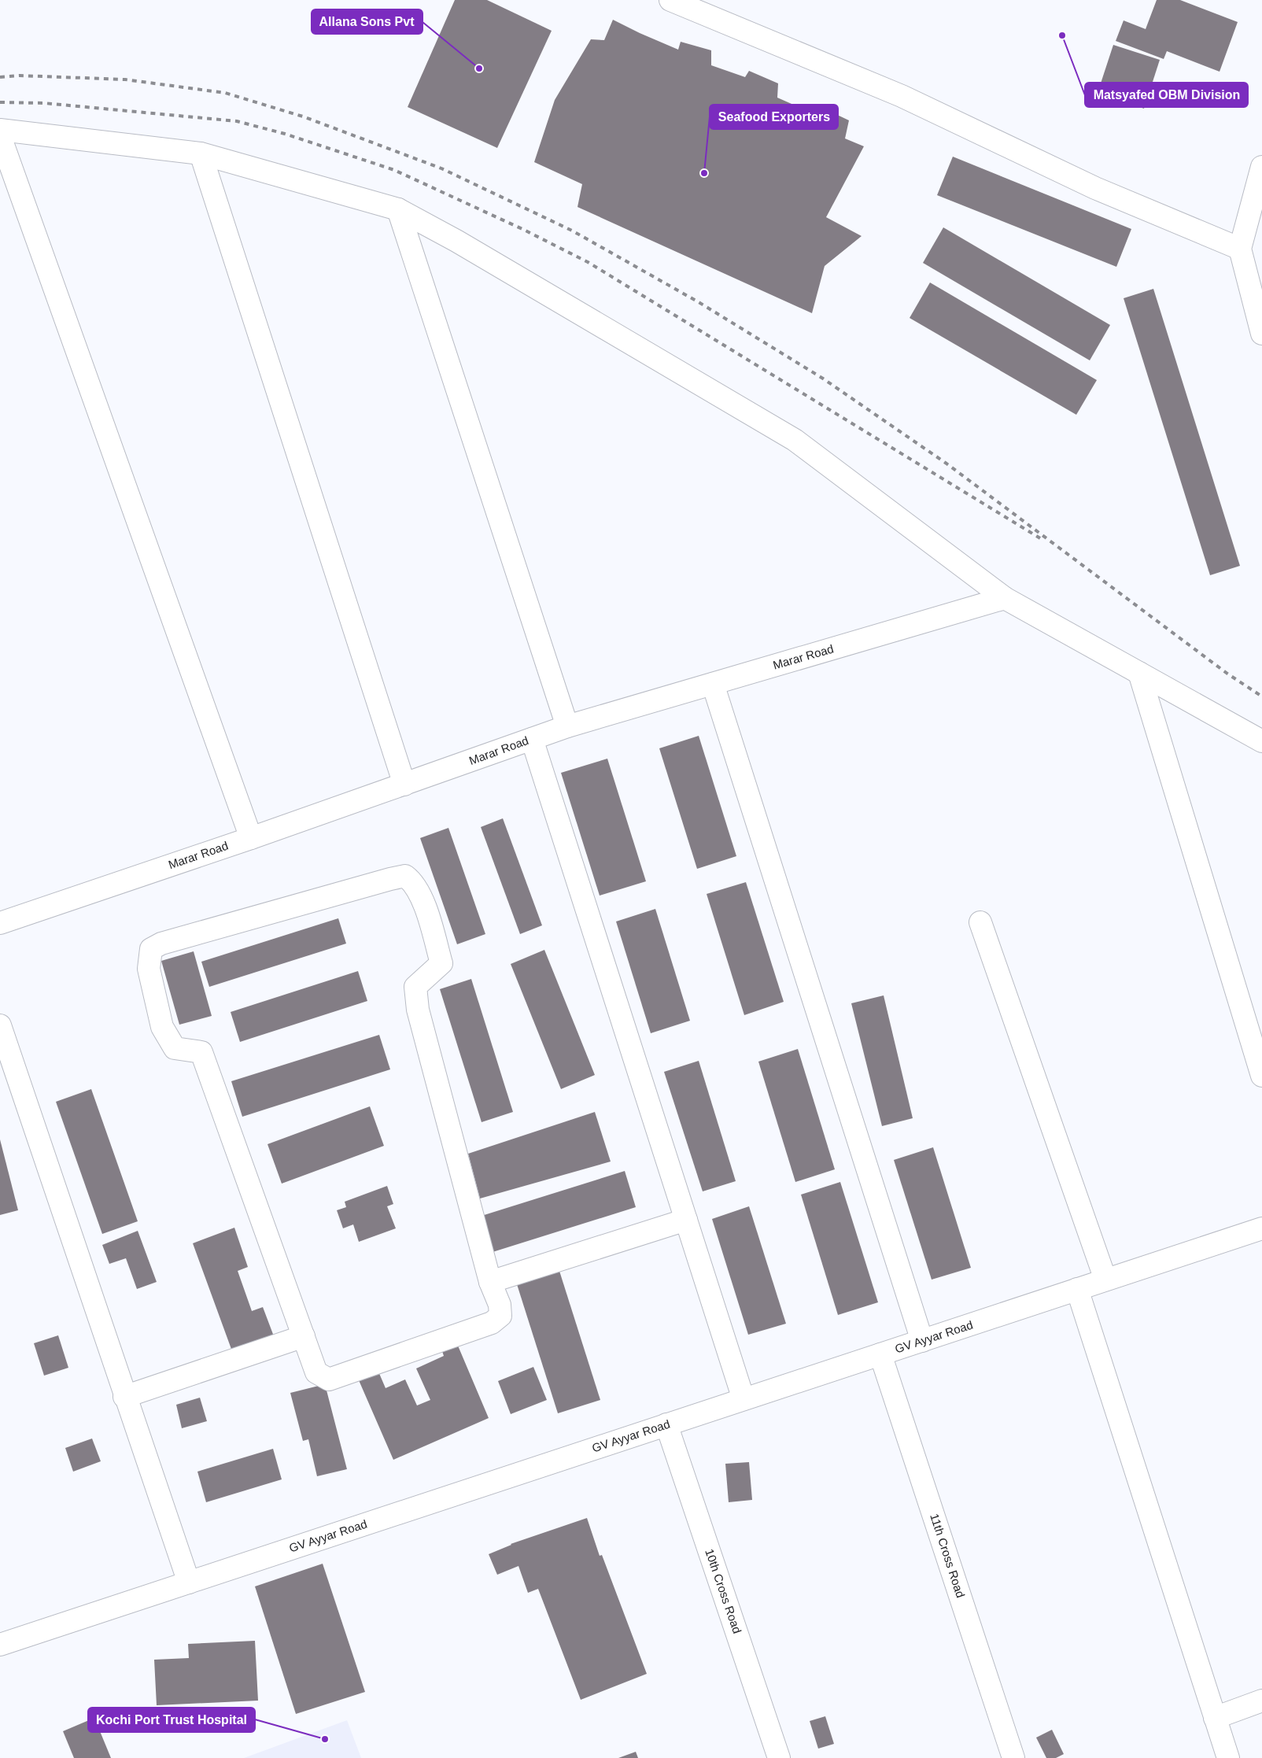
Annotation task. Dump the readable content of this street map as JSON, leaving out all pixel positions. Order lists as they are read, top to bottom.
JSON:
{
  "streets": {
    "street": [
      "Marar Road",
      "GV Ayyar Road",
      "11th Cross Road",
      "10th Cross Road"
    ]
  },
  "crossings": [
    ["GV Ayyar Road", "11th Cross Road"],
    ["GV Ayyar Road", "10th Cross Road"]
  ],
  "places": [
    "Matsyafed OBM Division",
    "Allana Sons Pvt",
    "Seafood Exporters",
    "Kochi Port Trust Hospital"
  ]
}
